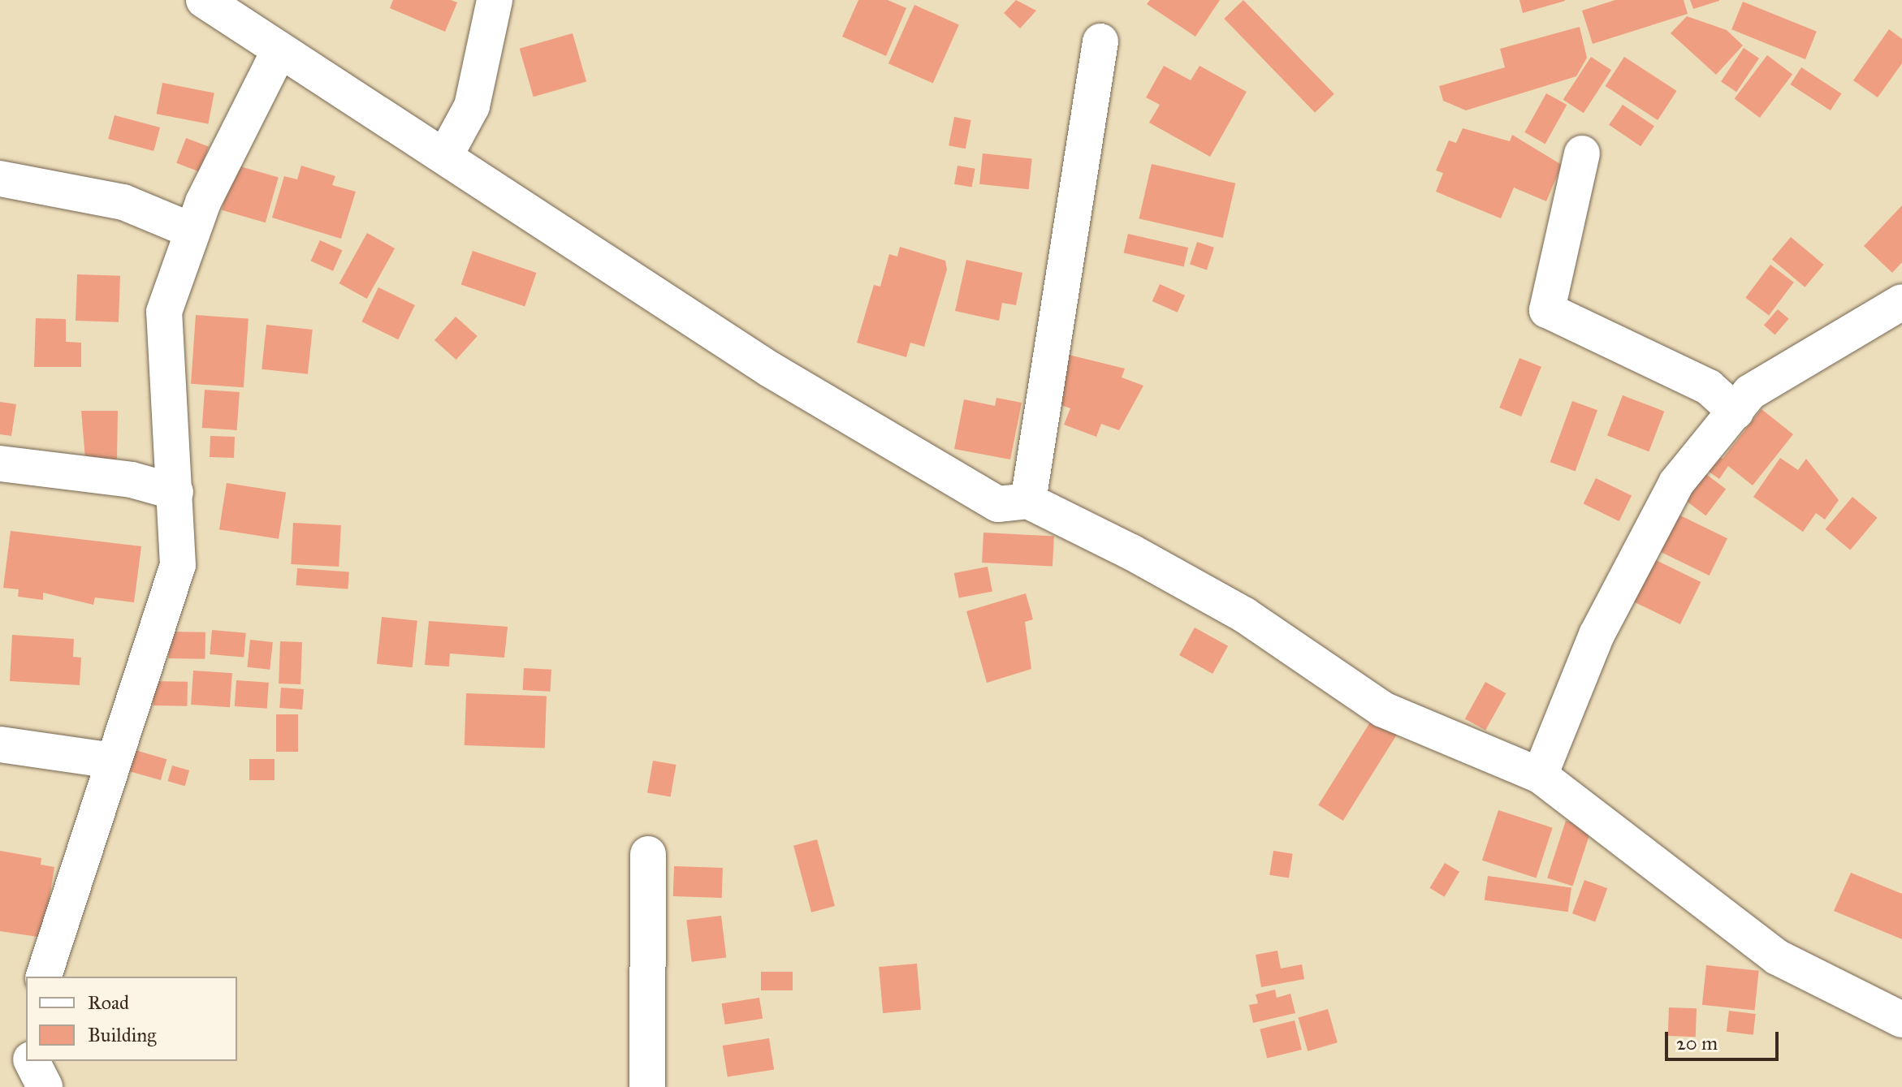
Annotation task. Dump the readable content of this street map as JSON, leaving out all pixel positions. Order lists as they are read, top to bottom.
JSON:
{
  "legend": ["Road", "Building"],
  "scale_bar": "20 m"
}
